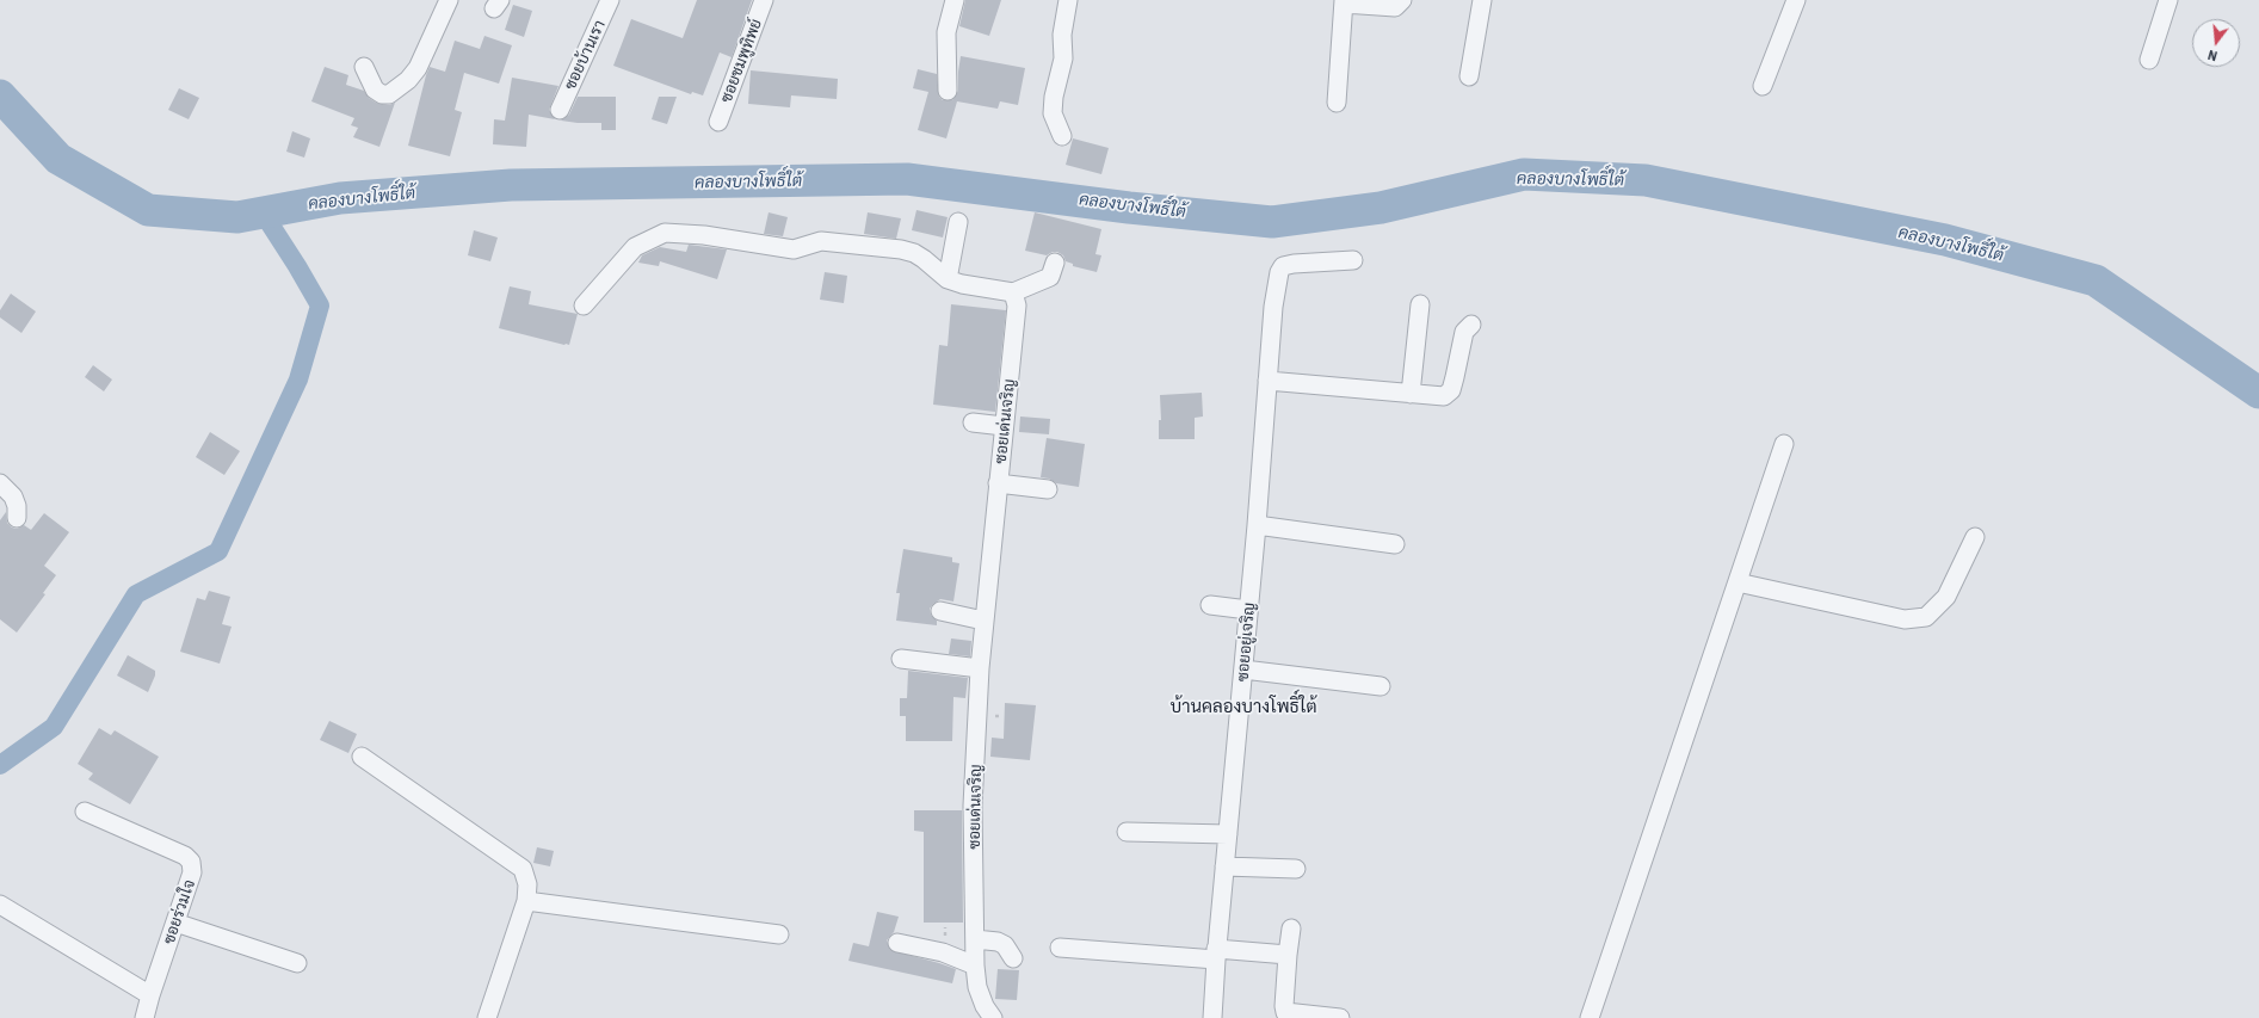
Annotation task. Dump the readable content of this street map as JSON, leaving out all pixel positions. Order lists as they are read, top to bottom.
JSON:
{
  "streets": {
    "street": [
      "ซอยบ้านเรา",
      "ซอยชมพูทิพย์",
      "ซอยเด่นเจริญ",
      "ซอยอยู่เจริญ",
      "ซอยร่วมใจ"
    ]
  },
  "districts": ["บ้านคลองบางโพธิ์ใต้"],
  "water": ["คลองบางโพธิ์ใต้"],
  "north": "bottom"
}
